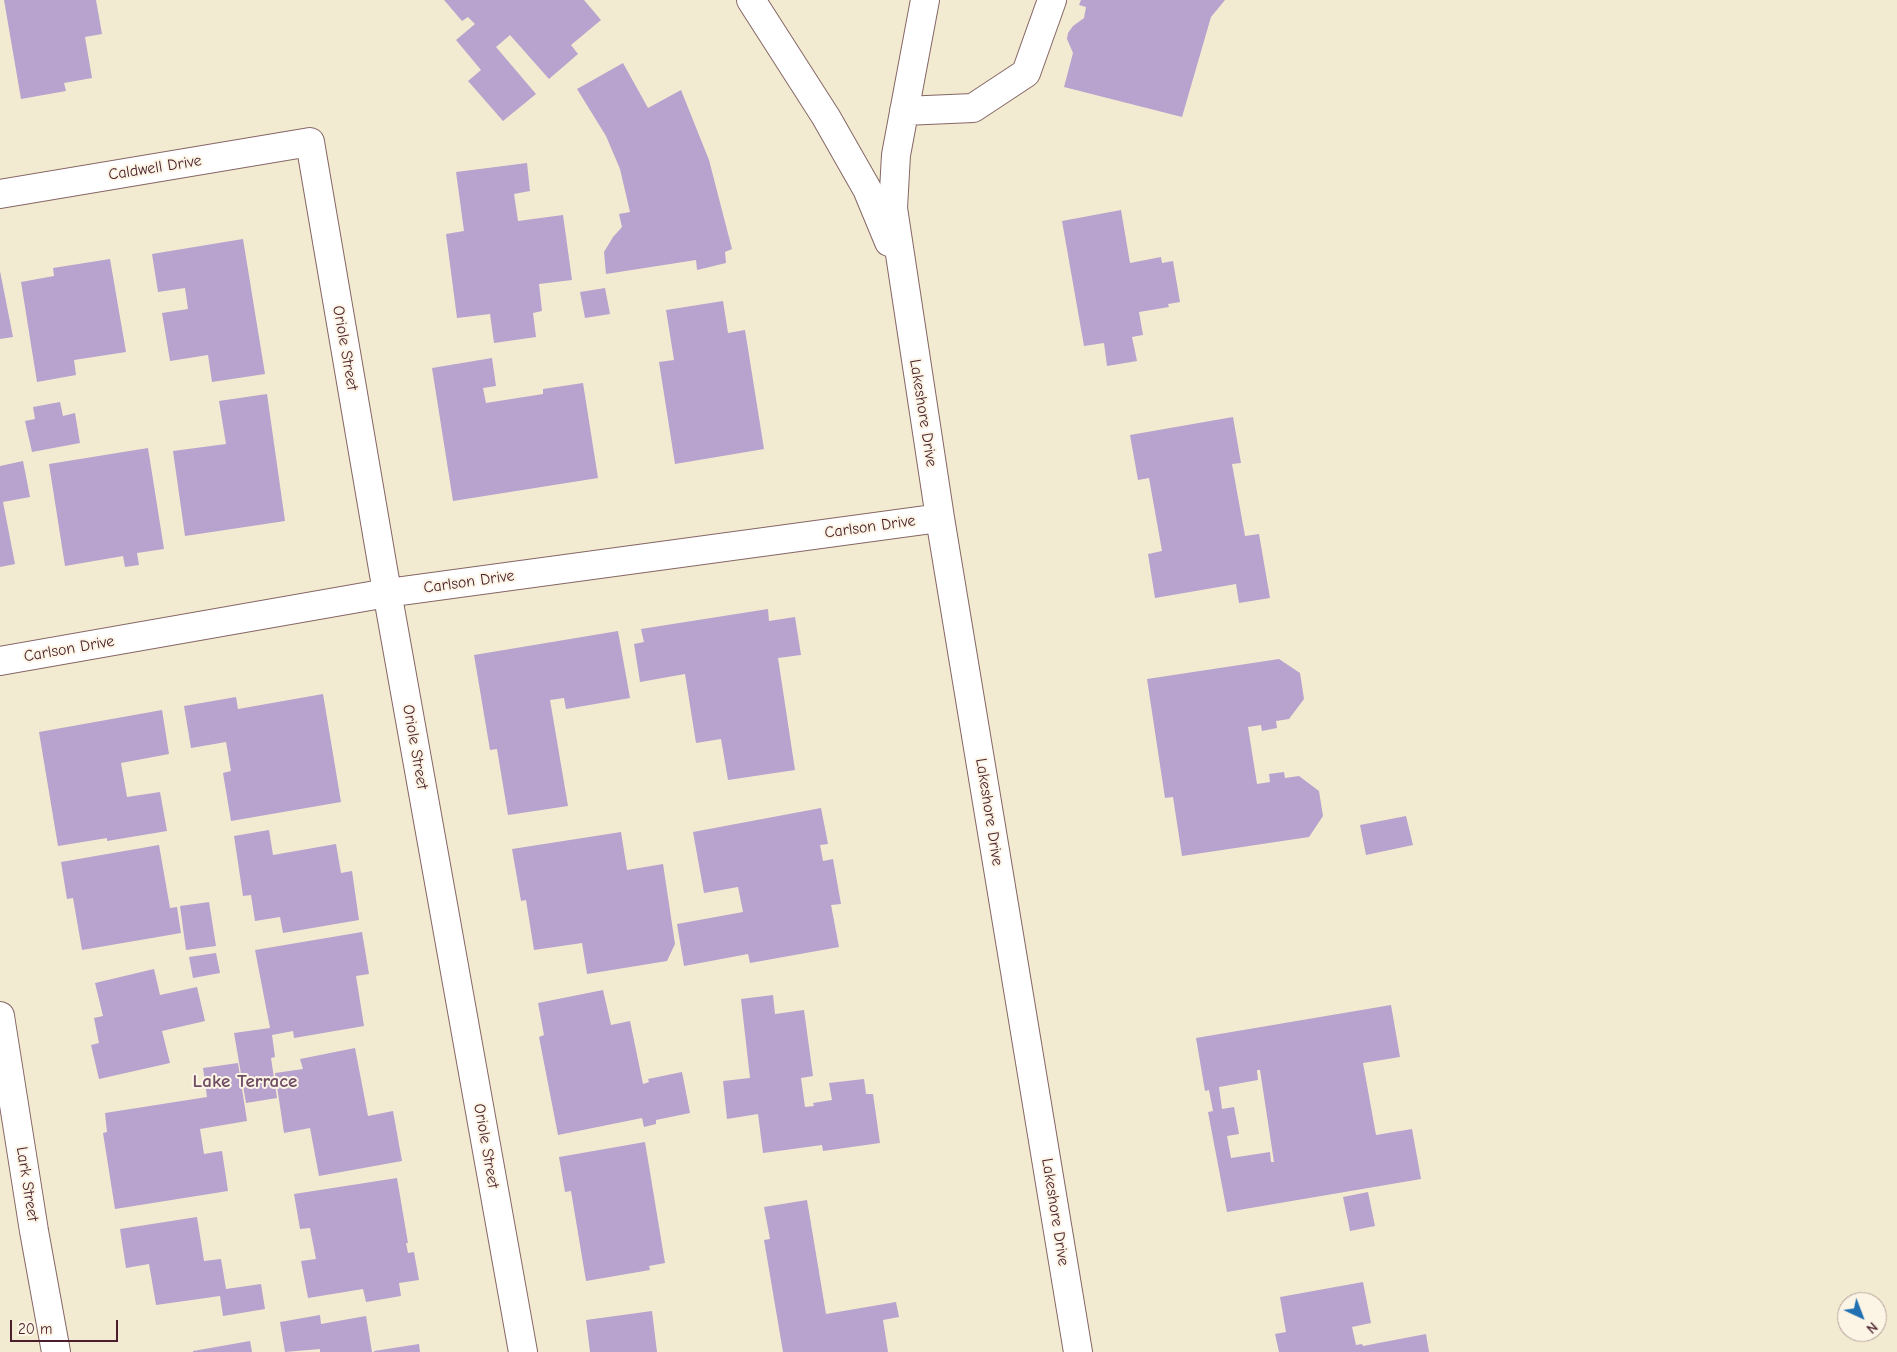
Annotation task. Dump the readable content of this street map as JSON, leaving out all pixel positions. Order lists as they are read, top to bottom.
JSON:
{
  "streets": {
    "street": [
      "Caldwell Drive",
      "Oriole Street",
      "Lakeshore Drive",
      "Carlson Drive",
      "Lark Street"
    ]
  },
  "crossings": [
    ["Caldwell Drive", "Oriole Street"],
    ["Oriole Street", "Carlson Drive"],
    ["Lakeshore Drive", "Carlson Drive"]
  ],
  "districts": ["Lake Terrace"],
  "scale_bar": "20 m",
  "north": "bottom right"
}
